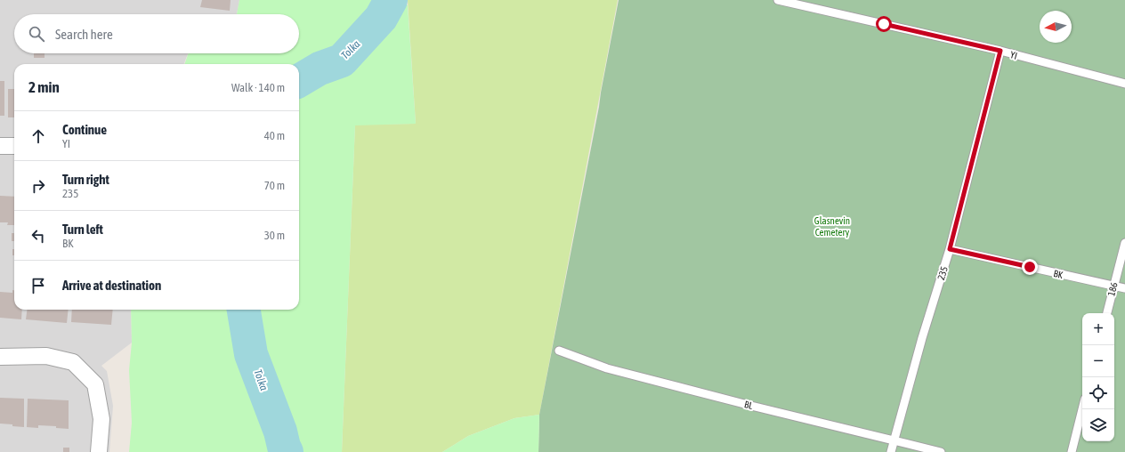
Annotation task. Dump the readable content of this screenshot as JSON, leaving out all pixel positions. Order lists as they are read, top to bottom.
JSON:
{
  "streets": {
    "lane": [
      "YI",
      "235",
      "BK",
      "186",
      "BL"
    ]
  },
  "crossings": [
    ["YI", "235"],
    ["235", "BK"],
    ["235", "BL"],
    ["BK", "186"]
  ],
  "water": ["Tolka"],
  "parks": ["Glasnevin Cemetery"],
  "north": "left",
  "page": {
    "search": "Search here",
    "heading": ["2 min", "Walk · 140 m"],
    "list": [
      ["Continue", "YI", "40 m"],
      ["Turn right", "235", "70 m"],
      ["Turn left", "BK", "30 m"],
      "Arrive at destination"
    ],
    "map_buttons": ["+", "−"]
  }
}
